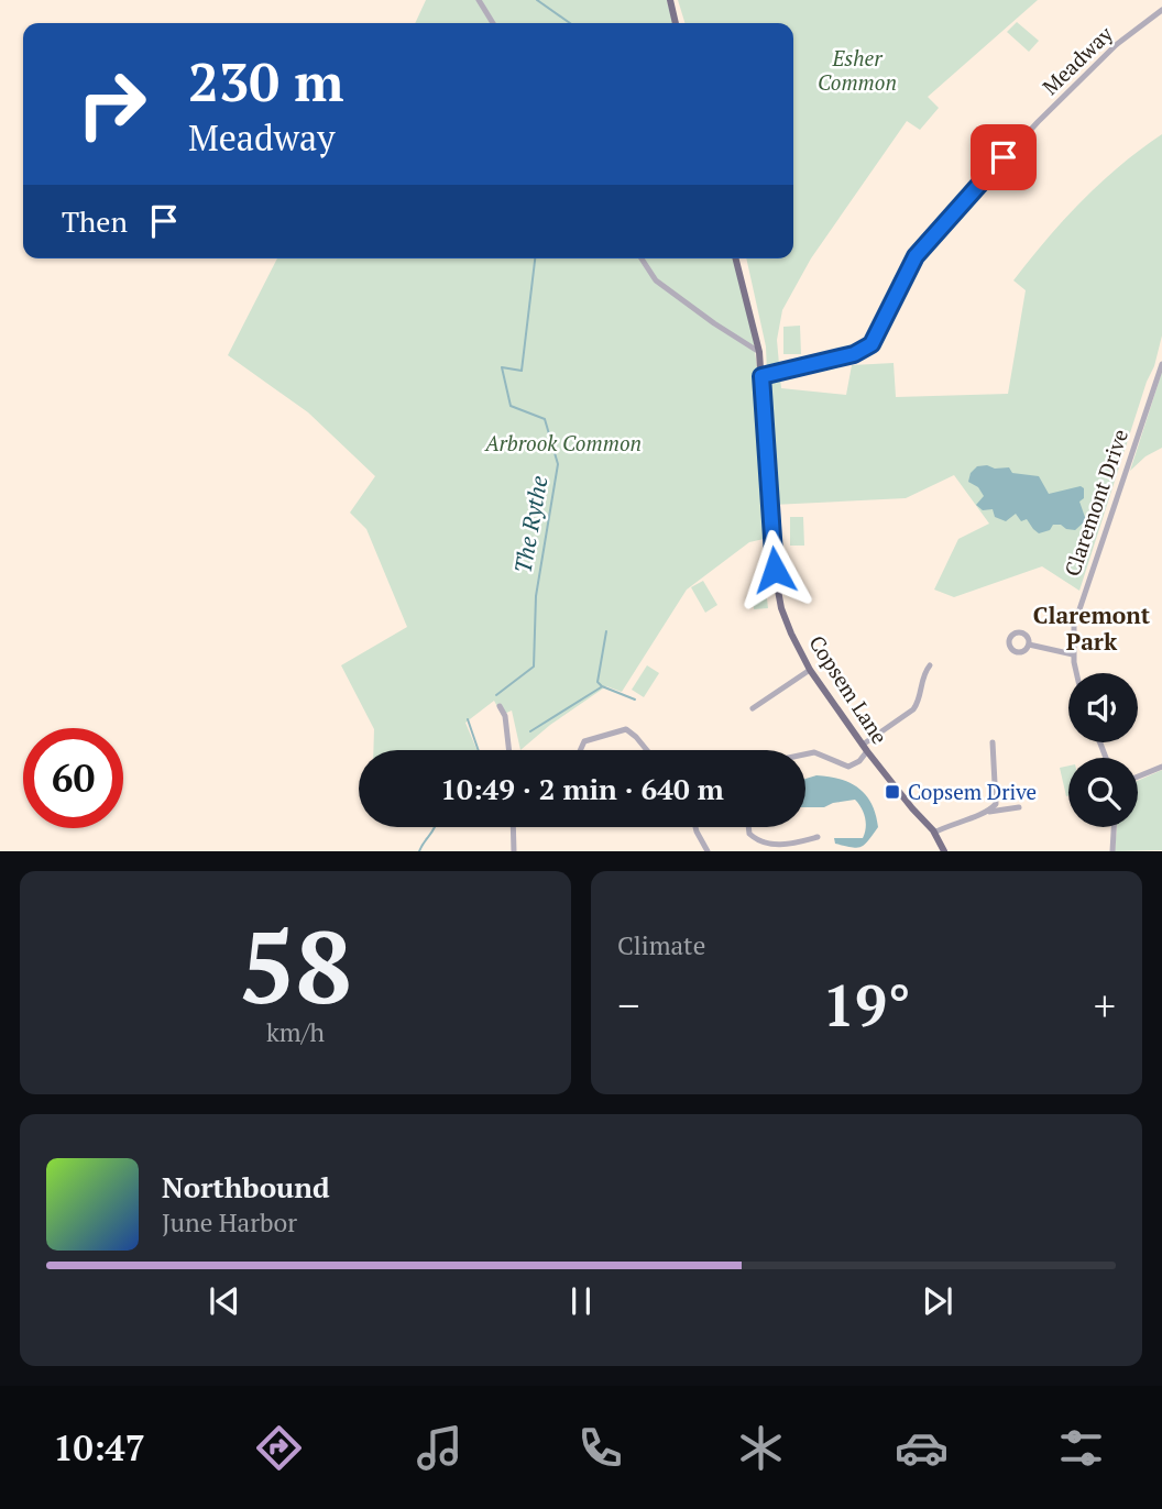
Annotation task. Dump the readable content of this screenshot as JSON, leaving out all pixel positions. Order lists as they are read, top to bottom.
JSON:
{
  "streets": {
    "main road": ["Copsem Lane"],
    "street": ["Meadway", "Claremont Drive"]
  },
  "crossings": [
    ["Meadway", "Copsem Lane"]
  ],
  "districts": ["Claremont Park"],
  "water": ["The Rythe"],
  "parks": ["Esher Common", "Arbrook Common"],
  "places": {
    "transit": ["Copsem Drive"]
  },
  "page": {
    "turn": ["230 m", "Meadway"],
    "then": "Then",
    "limit": "60",
    "trip": "10:49 · 2 min · 640 m",
    "tile": [
      ["58", "km/h"],
      "Climate"
    ],
    "heat": ["−", "19°", "+"],
    "song": ["Northbound", "June Harbor"],
    "tabs": "10:47"
  }
}
